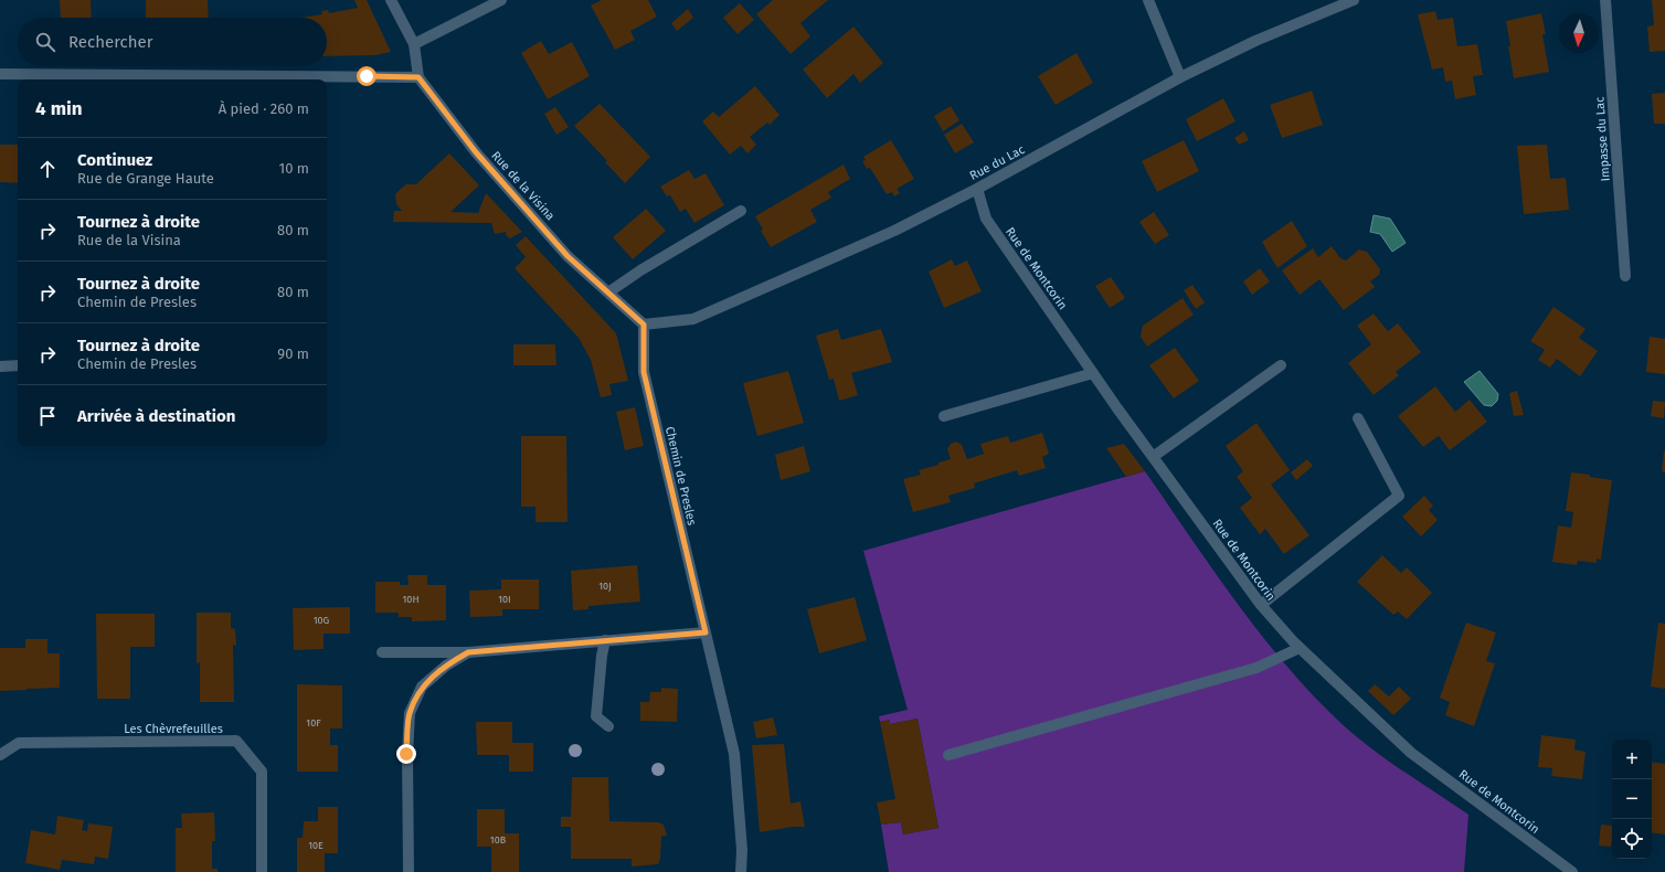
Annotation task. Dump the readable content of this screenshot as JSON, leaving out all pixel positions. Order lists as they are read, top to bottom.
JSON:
{
  "streets": {
    "street": [
      "Impasse du Lac",
      "Rue du Lac",
      "Rue de la Visina",
      "Rue de Montcorin",
      "Chemin de Presles",
      "Les Chèvrefeuilles"
    ]
  },
  "crossings": [
    ["Rue du Lac", "Rue de la Visina"],
    ["Rue du Lac", "Rue de Montcorin"],
    ["Rue du Lac", "Chemin de Presles"],
    ["Rue de la Visina", "Chemin de Presles"]
  ],
  "house_numbers": [
    "10J",
    "10H",
    "10I",
    "10G",
    "10F",
    "10B",
    "10E"
  ],
  "north": "bottom",
  "page": {
    "search": "Rechercher",
    "heading": ["4 min", "À pied · 260 m"],
    "list": [
      ["Continuez", "Rue de Grange Haute", "10 m"],
      ["Tournez à droite", "Rue de la Visina", "80 m"],
      ["Tournez à droite", "Chemin de Presles", "80 m"],
      ["Tournez à droite", "Chemin de Presles", "90 m"],
      "Arrivée à destination"
    ],
    "map_buttons": ["+", "−"]
  }
}
